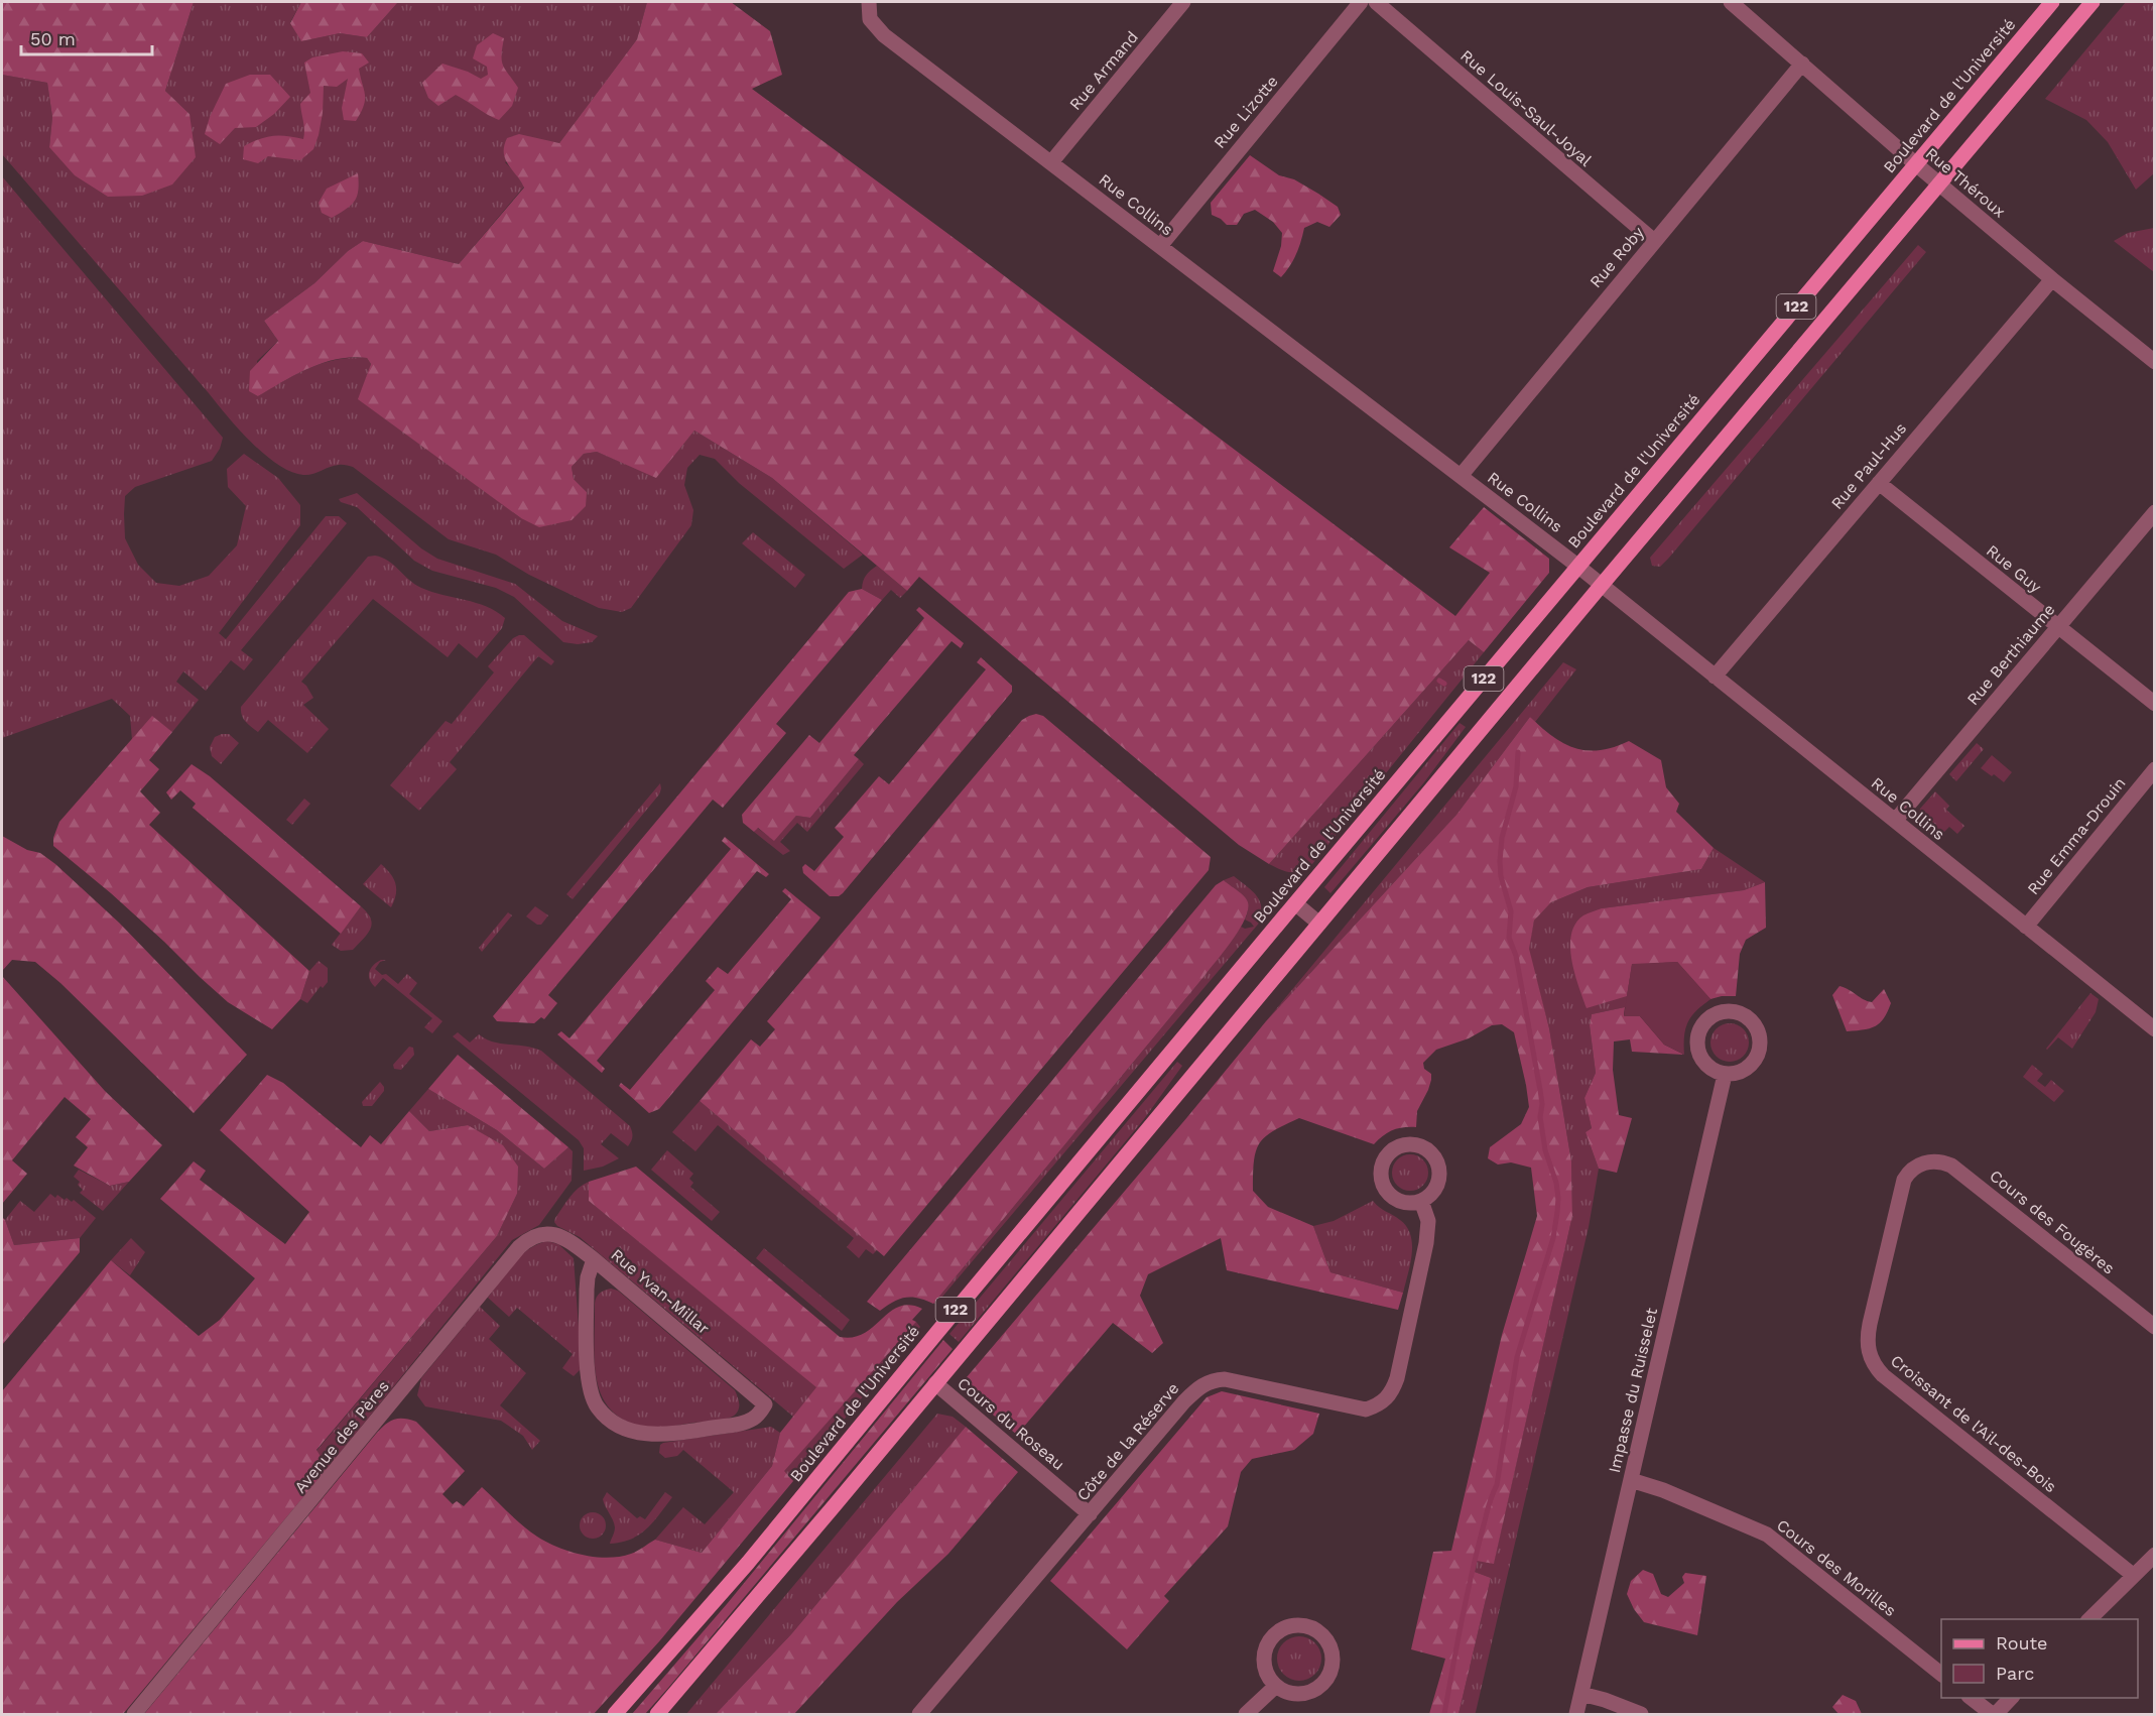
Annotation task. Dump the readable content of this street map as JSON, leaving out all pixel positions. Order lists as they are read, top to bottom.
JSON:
{
  "streets": {
    "main road": ["Boulevard de l'Université", "122"],
    "street": [
      "Rue Armand",
      "Rue Louis-Saul-Joyal",
      "Rue Lizotte",
      "Rue Théroux",
      "Rue Collins",
      "Rue Roby",
      "Rue Paul-Hus",
      "Rue Guy",
      "Rue Berthiaume",
      "Rue Emma-Drouin",
      "Cours des Fougères",
      "Rue Yvan-Millar",
      "Impasse du Ruisselet",
      "Cours du Roseau",
      "Croissant de l'Ail-des-Bois",
      "Avenue des Pères",
      "Côte de la Réserve",
      "Cours des Morilles"
    ]
  },
  "crossings": [
    ["Rue Armand", "Rue Collins"],
    ["Boulevard de l'Université", "Rue Théroux"],
    ["Boulevard de l'Université", "Rue Collins"],
    ["Rue Louis-Saul-Joyal", "Rue Roby"],
    ["Rue Lizotte", "Rue Collins"],
    ["Rue Théroux", "Rue Roby"],
    ["Rue Théroux", "Rue Paul-Hus"],
    ["Rue Collins", "Rue Roby"],
    ["Rue Collins", "Rue Paul-Hus"],
    ["Rue Collins", "Rue Berthiaume"],
    ["Rue Collins", "Rue Emma-Drouin"],
    ["Rue Paul-Hus", "Rue Guy"],
    ["Rue Guy", "Rue Berthiaume"],
    ["Cours des Fougères", "Croissant de l'Ail-des-Bois"],
    ["Rue Yvan-Millar", "Avenue des Pères"],
    ["Impasse du Ruisselet", "Cours des Morilles"],
    ["Cours du Roseau", "Côte de la Réserve"]
  ],
  "legend": ["Route", "Parc"],
  "scale_bar": "50 m"
}
